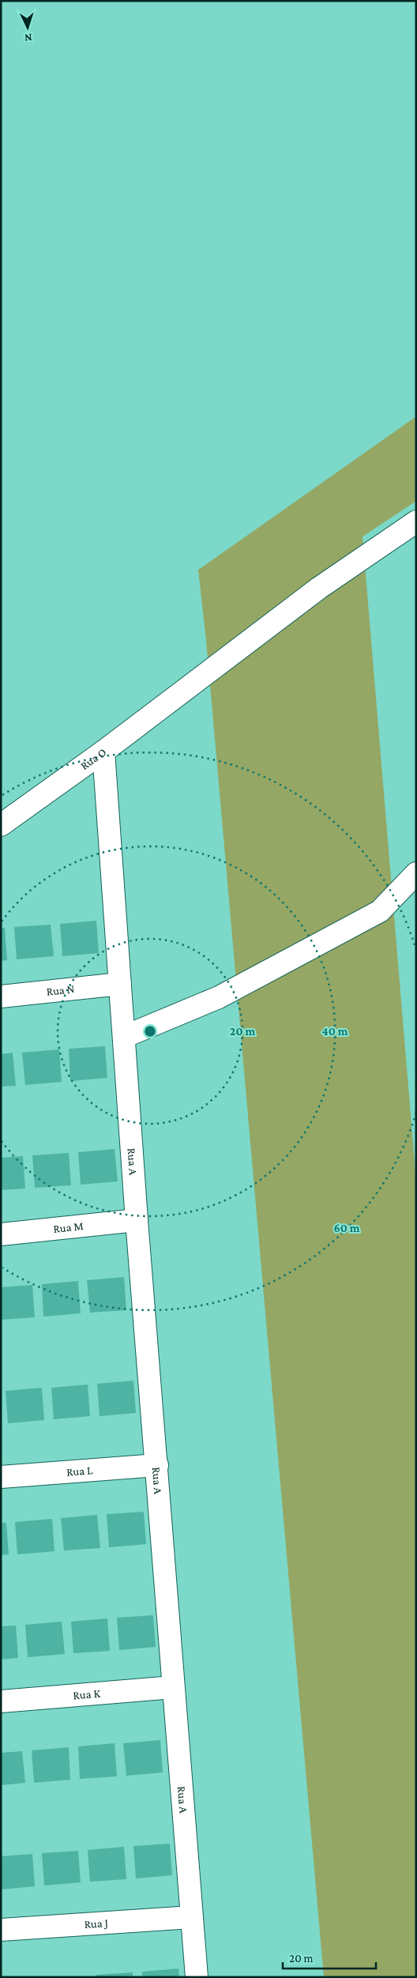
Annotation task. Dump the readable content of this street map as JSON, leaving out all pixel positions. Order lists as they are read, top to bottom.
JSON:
{
  "streets": {
    "street": [
      "Rua O",
      "Rua N",
      "Rua A",
      "Rua M",
      "Rua L",
      "Rua K",
      "Rua J"
    ]
  },
  "crossings": [
    ["Rua O", "Rua A"],
    ["Rua N", "Rua A"],
    ["Rua A", "Rua M"],
    ["Rua A", "Rua L"],
    ["Rua A", "Rua K"],
    ["Rua A", "Rua J"]
  ],
  "scale_bar": "20 m",
  "north": "bottom",
  "rings": ["20 m", "40 m", "60 m"]
}
